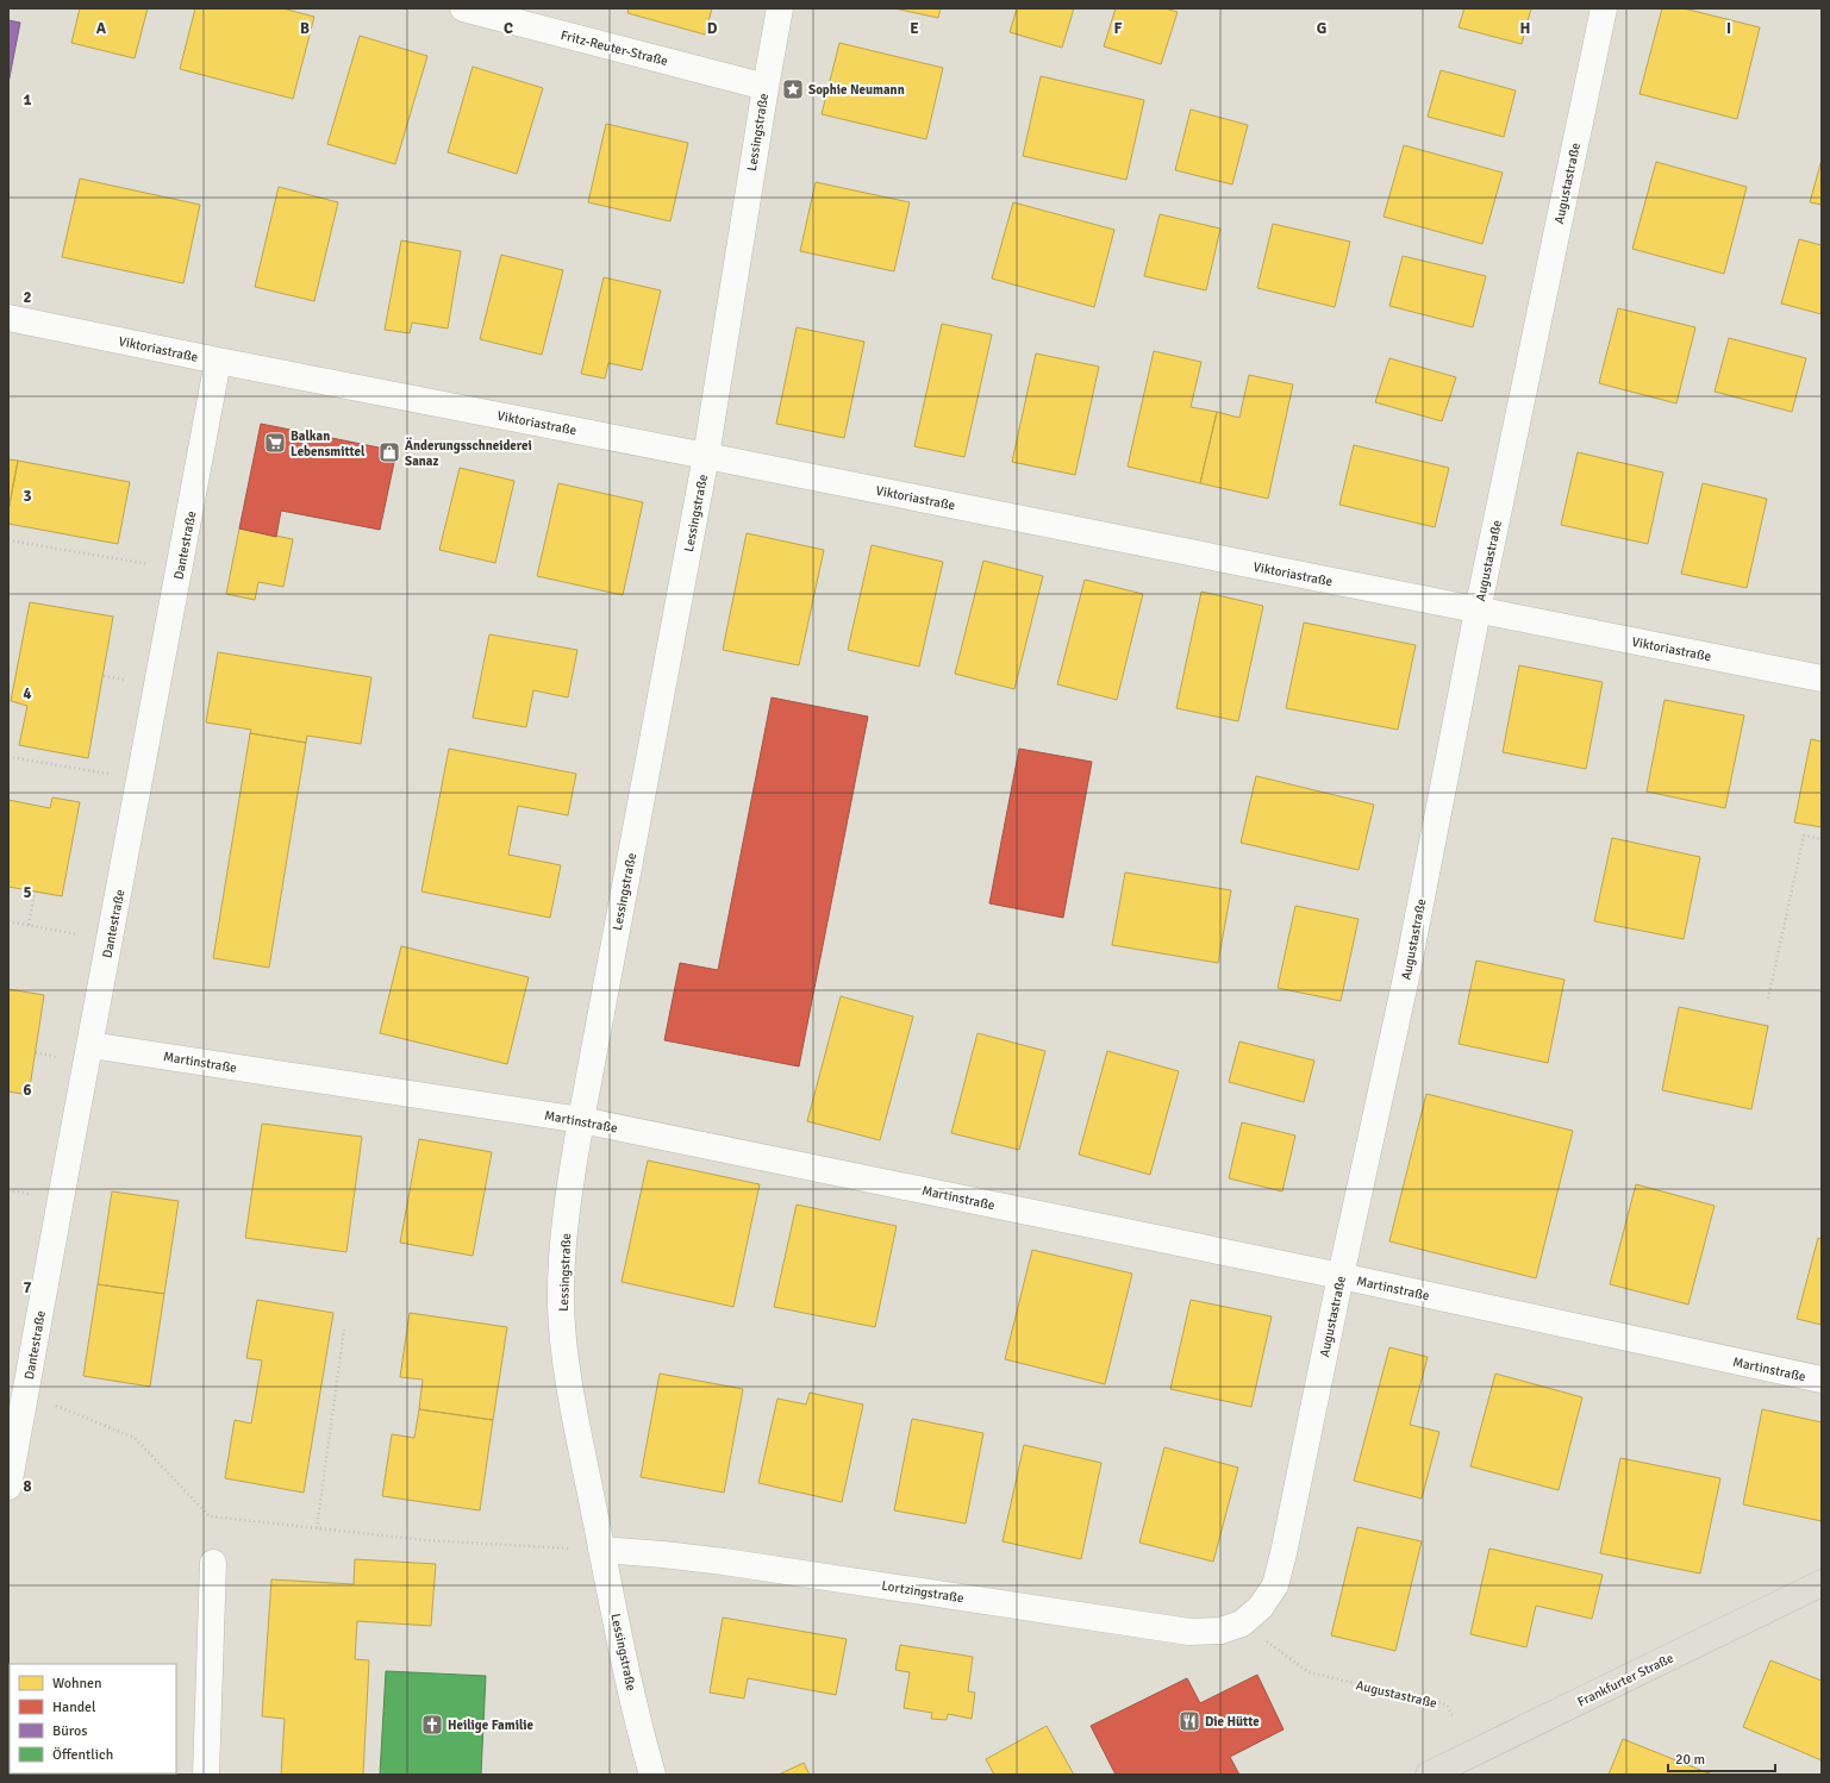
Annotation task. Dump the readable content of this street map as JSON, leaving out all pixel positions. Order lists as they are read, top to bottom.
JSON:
{
  "streets": {
    "main road": ["Frankfurter Straße"],
    "street": [
      "Fritz-Reuter-Straße",
      "Lessingstraße",
      "Augustastraße",
      "Viktoriastraße",
      "Dantestraße",
      "Martinstraße",
      "Lortzingstraße"
    ]
  },
  "crossings": [
    ["Fritz-Reuter-Straße", "Lessingstraße"],
    ["Lessingstraße", "Viktoriastraße"],
    ["Lessingstraße", "Martinstraße"],
    ["Lessingstraße", "Lortzingstraße"],
    ["Augustastraße", "Viktoriastraße"],
    ["Augustastraße", "Martinstraße"],
    ["Augustastraße", "Lortzingstraße"],
    ["Viktoriastraße", "Dantestraße"],
    ["Dantestraße", "Martinstraße"]
  ],
  "places": {
    "place": ["Sophie Neumann"],
    "supermarket": ["Balkan Lebensmittel"],
    "shop": ["Änderungsschneiderei Sanaz"],
    "restaurant": ["Die Hütte"],
    "church": ["Heilige Familie"]
  },
  "legend": [
    "Wohnen",
    "Handel",
    "Büros",
    "Öffentlich"
  ],
  "scale_bar": "20 m",
  "grid": {
    "columns": [
      "A",
      "B",
      "C",
      "D",
      "E",
      "F",
      "G",
      "H",
      "I"
    ],
    "rows": [
      "1",
      "2",
      "3",
      "4",
      "5",
      "6",
      "7",
      "8"
    ]
  }
}
